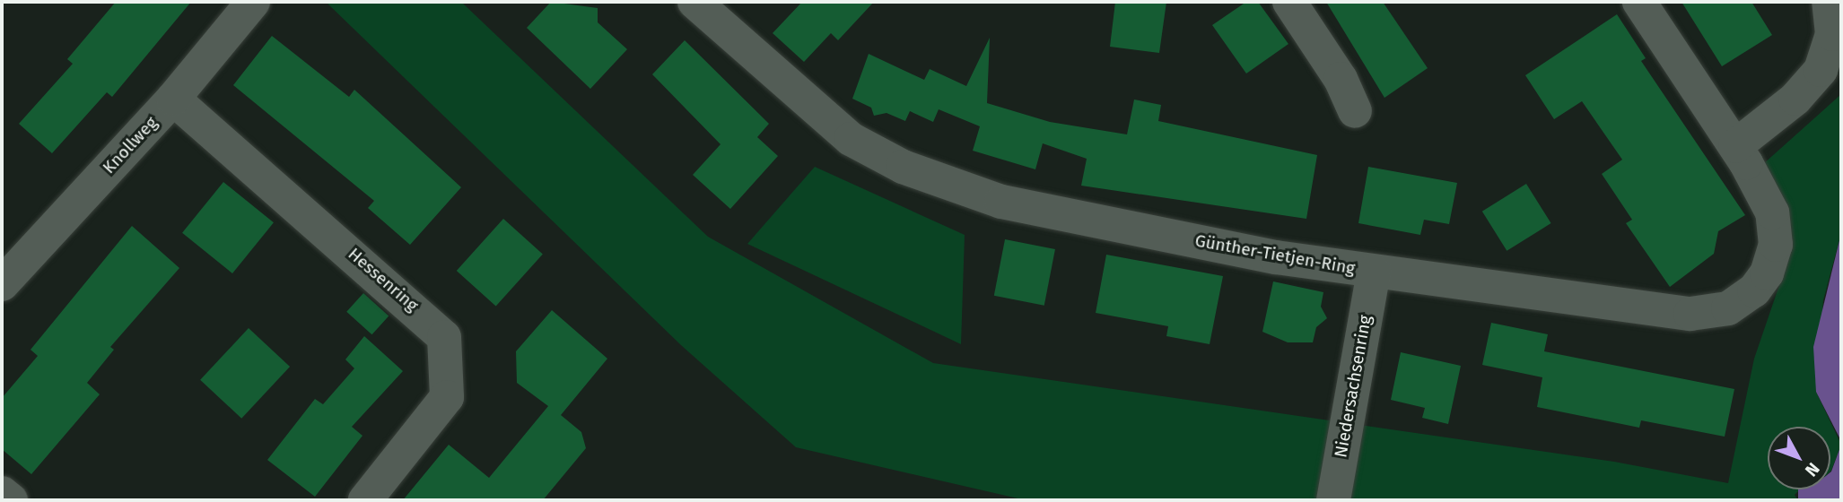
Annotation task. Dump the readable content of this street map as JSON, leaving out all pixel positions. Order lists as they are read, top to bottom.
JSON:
{
  "streets": {
    "street": [
      "Knollweg",
      "Günther-Tietjen-Ring",
      "Hessenring",
      "Niedersachsenring"
    ]
  },
  "crossings": [
    ["Knollweg", "Hessenring"],
    ["Günther-Tietjen-Ring", "Niedersachsenring"]
  ],
  "north": "bottom right"
}
